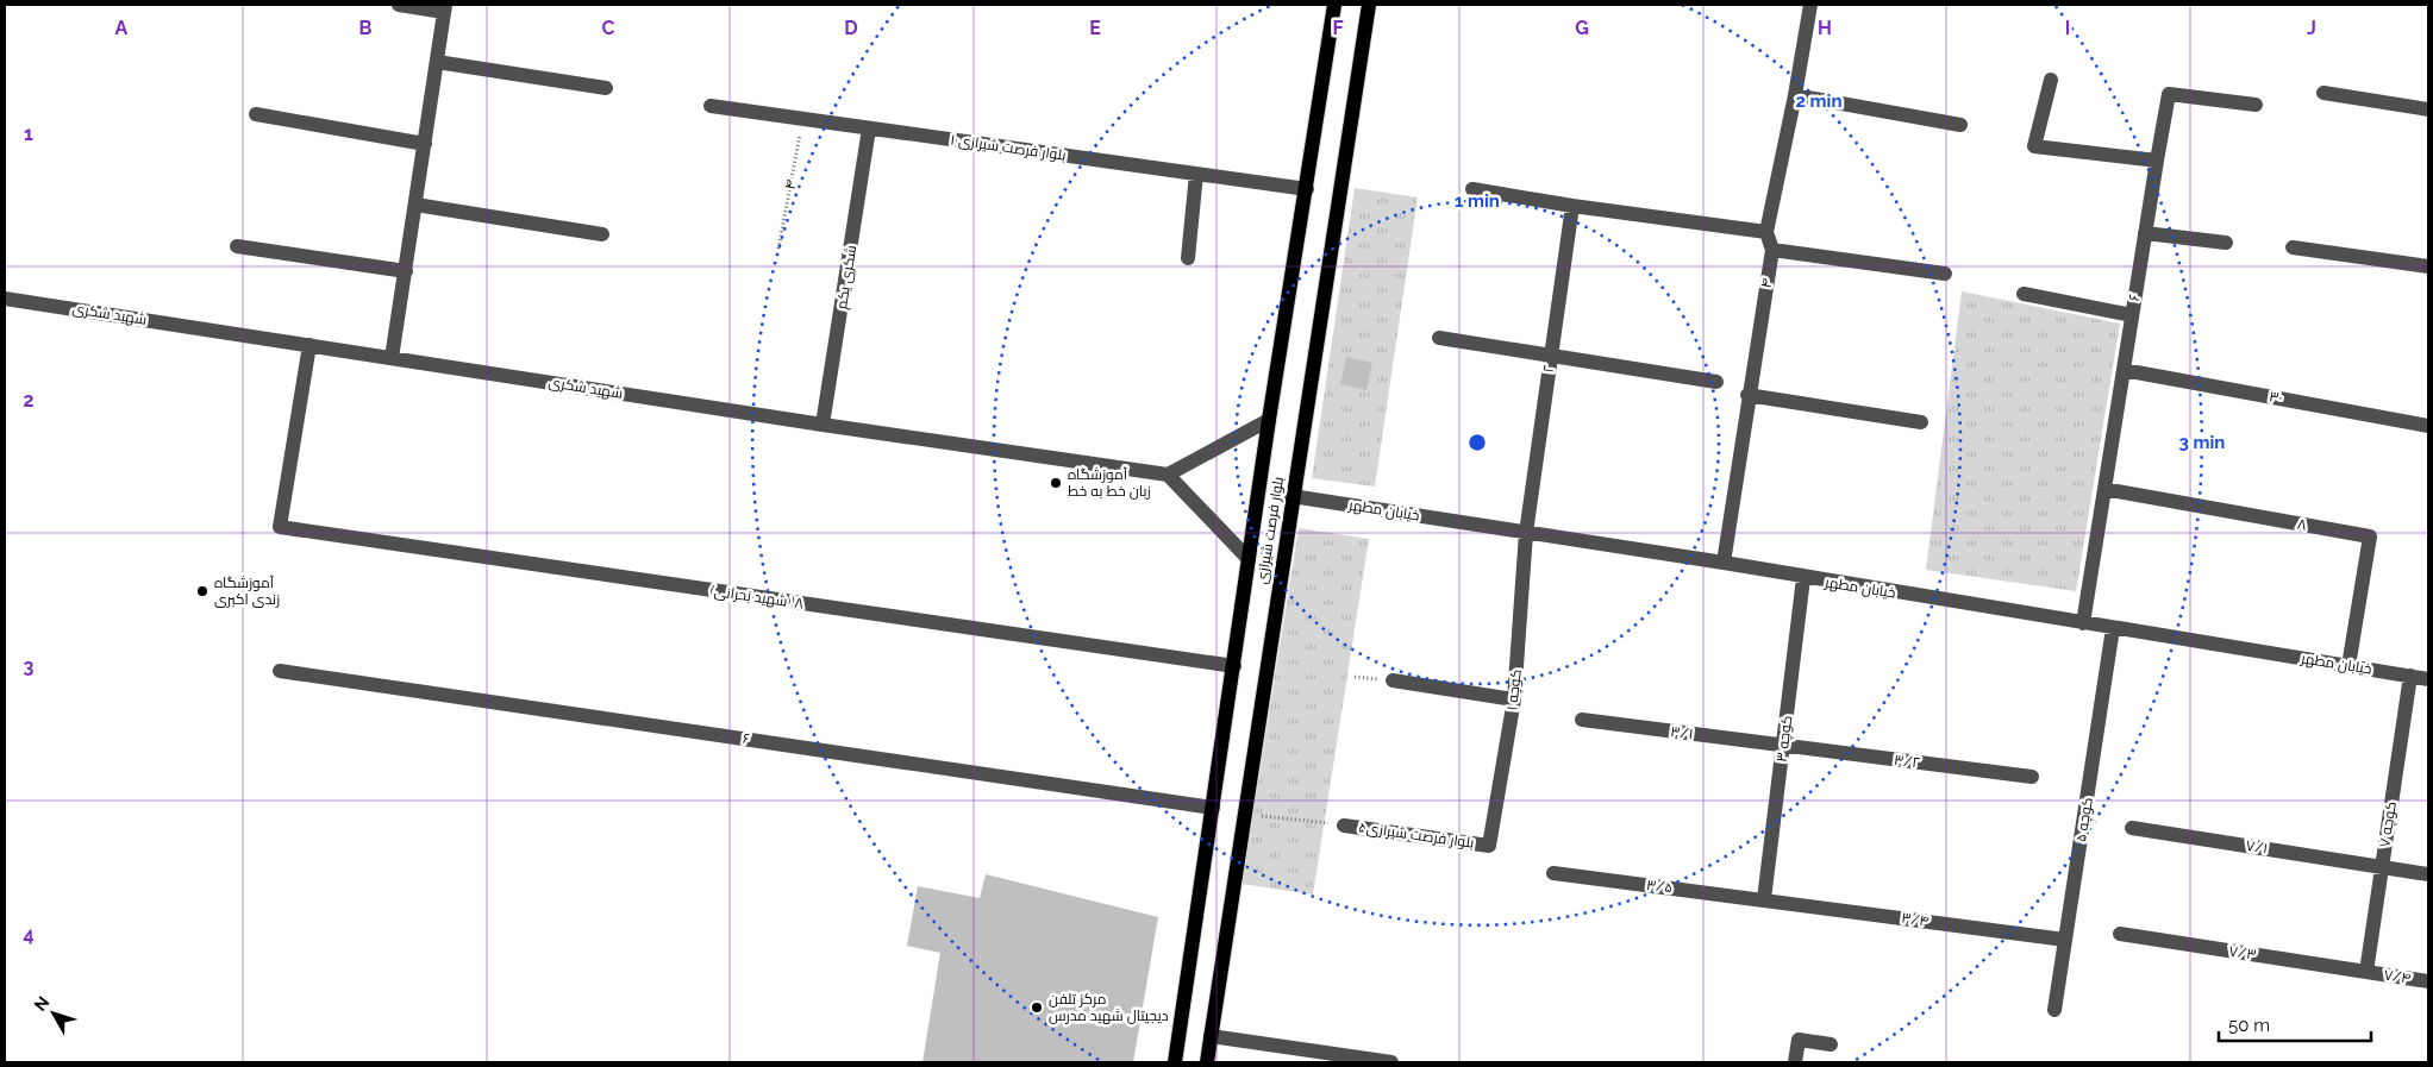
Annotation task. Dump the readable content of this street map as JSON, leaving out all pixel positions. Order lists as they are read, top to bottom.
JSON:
{
  "streets": {
    "main road": ["بلوار فرصت شیرازی"],
    "street": [
      "بلوار فرصت شیرازی۱۰",
      "۴",
      "شکری یکم",
      "۶",
      "شهید شکری",
      "۲",
      "۳۰",
      "خیابان مطهر",
      "۸",
      "(شهید بَحرانی )۸",
      "کوچه ۱",
      "۳/۱",
      "کوچه ۳",
      "۳/۲",
      "کوچه ۵",
      "کوچه ۷",
      "بلوار فرصت شیرازی۵",
      "۷/۱",
      "۳/۵",
      "۳/۴",
      "۷/۳",
      "۷/۴"
    ]
  },
  "crossings": [
    ["بلوار فرصت شیرازی۱۰", "۴"],
    ["بلوار فرصت شیرازی۱۰", "شکری یکم"],
    ["بلوار فرصت شیرازی۱۰", "بلوار فرصت شیرازی"],
    ["۴", "خیابان مطهر"],
    ["شکری یکم", "شهید شکری"],
    ["۶", "۳۰"],
    ["۶", "خیابان مطهر"],
    ["۶", "۸"],
    ["۶", "بلوار فرصت شیرازی"],
    ["شهید شکری", "(شهید بَحرانی )۸"],
    ["۲", "خیابان مطهر"],
    ["۲", "کوچه ۱"],
    ["خیابان مطهر", "۸"],
    ["خیابان مطهر", "بلوار فرصت شیرازی"],
    ["خیابان مطهر", "کوچه ۱"],
    ["خیابان مطهر", "کوچه ۳"],
    ["خیابان مطهر", "کوچه ۵"],
    ["خیابان مطهر", "کوچه ۷"],
    ["بلوار فرصت شیرازی", "(شهید بَحرانی )۸"],
    ["کوچه ۱", "بلوار فرصت شیرازی۵"],
    ["۳/۱", "کوچه ۳"],
    ["۳/۱", "۳/۲"],
    ["کوچه ۳", "۳/۲"],
    ["کوچه ۳", "۳/۵"],
    ["کوچه ۳", "۳/۴"],
    ["کوچه ۵", "۳/۴"],
    ["کوچه ۷", "۷/۱"],
    ["کوچه ۷", "۷/۳"],
    ["کوچه ۷", "۷/۴"],
    ["۳/۵", "۳/۴"],
    ["۷/۳", "۷/۴"]
  ],
  "places": ["آموزشگاه زبان خط به خط", "آموزشگاه زندی اکبری", "مرکز تلفن دیجیتال شهید مدرس"],
  "scale_bar": "50 m",
  "north": "top left",
  "grid": {
    "columns": [
      "A",
      "B",
      "C",
      "D",
      "E",
      "F",
      "G",
      "H",
      "I",
      "J"
    ],
    "rows": [
      "1",
      "2",
      "3",
      "4"
    ]
  },
  "rings": ["2 min", "1 min", "3 min"]
}
